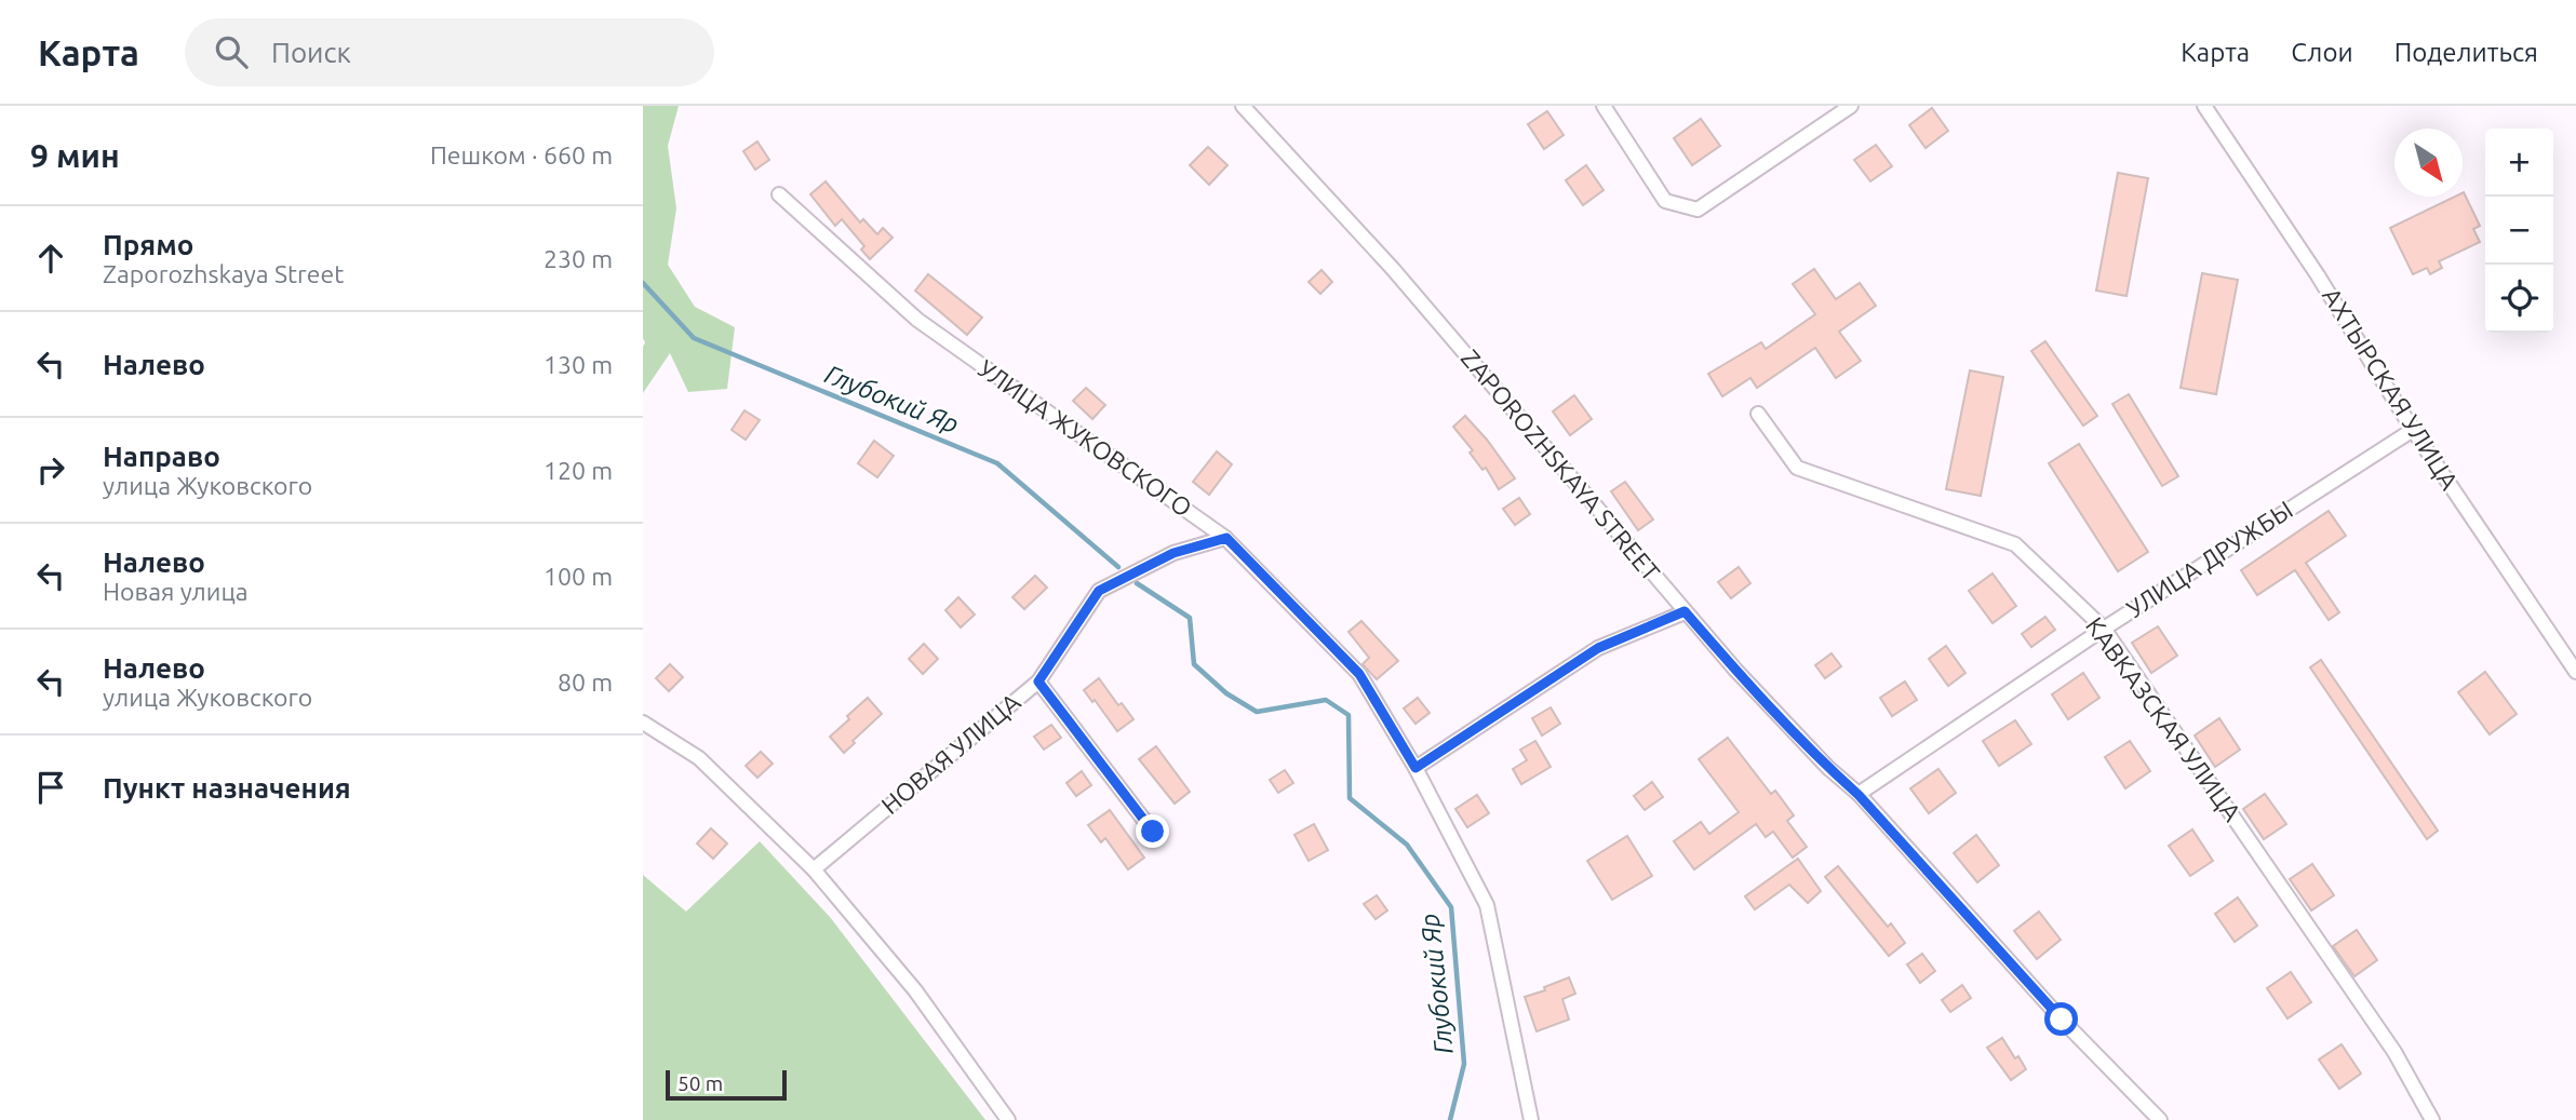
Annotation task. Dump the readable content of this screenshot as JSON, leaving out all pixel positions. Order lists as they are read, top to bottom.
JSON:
{
  "streets": {
    "street": [
      "АХТЫРСКАЯ УЛИЦА",
      "УЛИЦА ЖУКОВСКОГО",
      "ZAPOROZHSKAYA STREET",
      "УЛИЦА ДРУЖБЫ",
      "КАВКАЗСКАЯ УЛИЦА",
      "НОВАЯ УЛИЦА"
    ]
  },
  "crossings": [
    ["АХТЫРСКАЯ УЛИЦА", "УЛИЦА ДРУЖБЫ"],
    ["УЛИЦА ЖУКОВСКОГО", "НОВАЯ УЛИЦА"],
    ["ZAPOROZHSKAYA STREET", "УЛИЦА ДРУЖБЫ"],
    ["УЛИЦА ДРУЖБЫ", "КАВКАЗСКАЯ УЛИЦА"]
  ],
  "water": ["Глубокий Яр"],
  "scale_bar": "50 m",
  "north": "bottom right",
  "page": {
    "header": "Карта",
    "search": "Поиск",
    "nav": ["Карта", "Слои", "Поделиться"],
    "heading": ["9 мин", "Пешком · 660 m"],
    "map_buttons": ["+", "−"],
    "list": [
      ["Прямо", "Zaporozhskaya Street", "230 m"],
      ["Налево", "130 m"],
      ["Направо", "улица Жуковского", "120 m"],
      ["Налево", "Новая улица", "100 m"],
      ["Налево", "улица Жуковского", "80 m"],
      "Пункт назначения"
    ],
    "scale": "50 m"
  }
}
